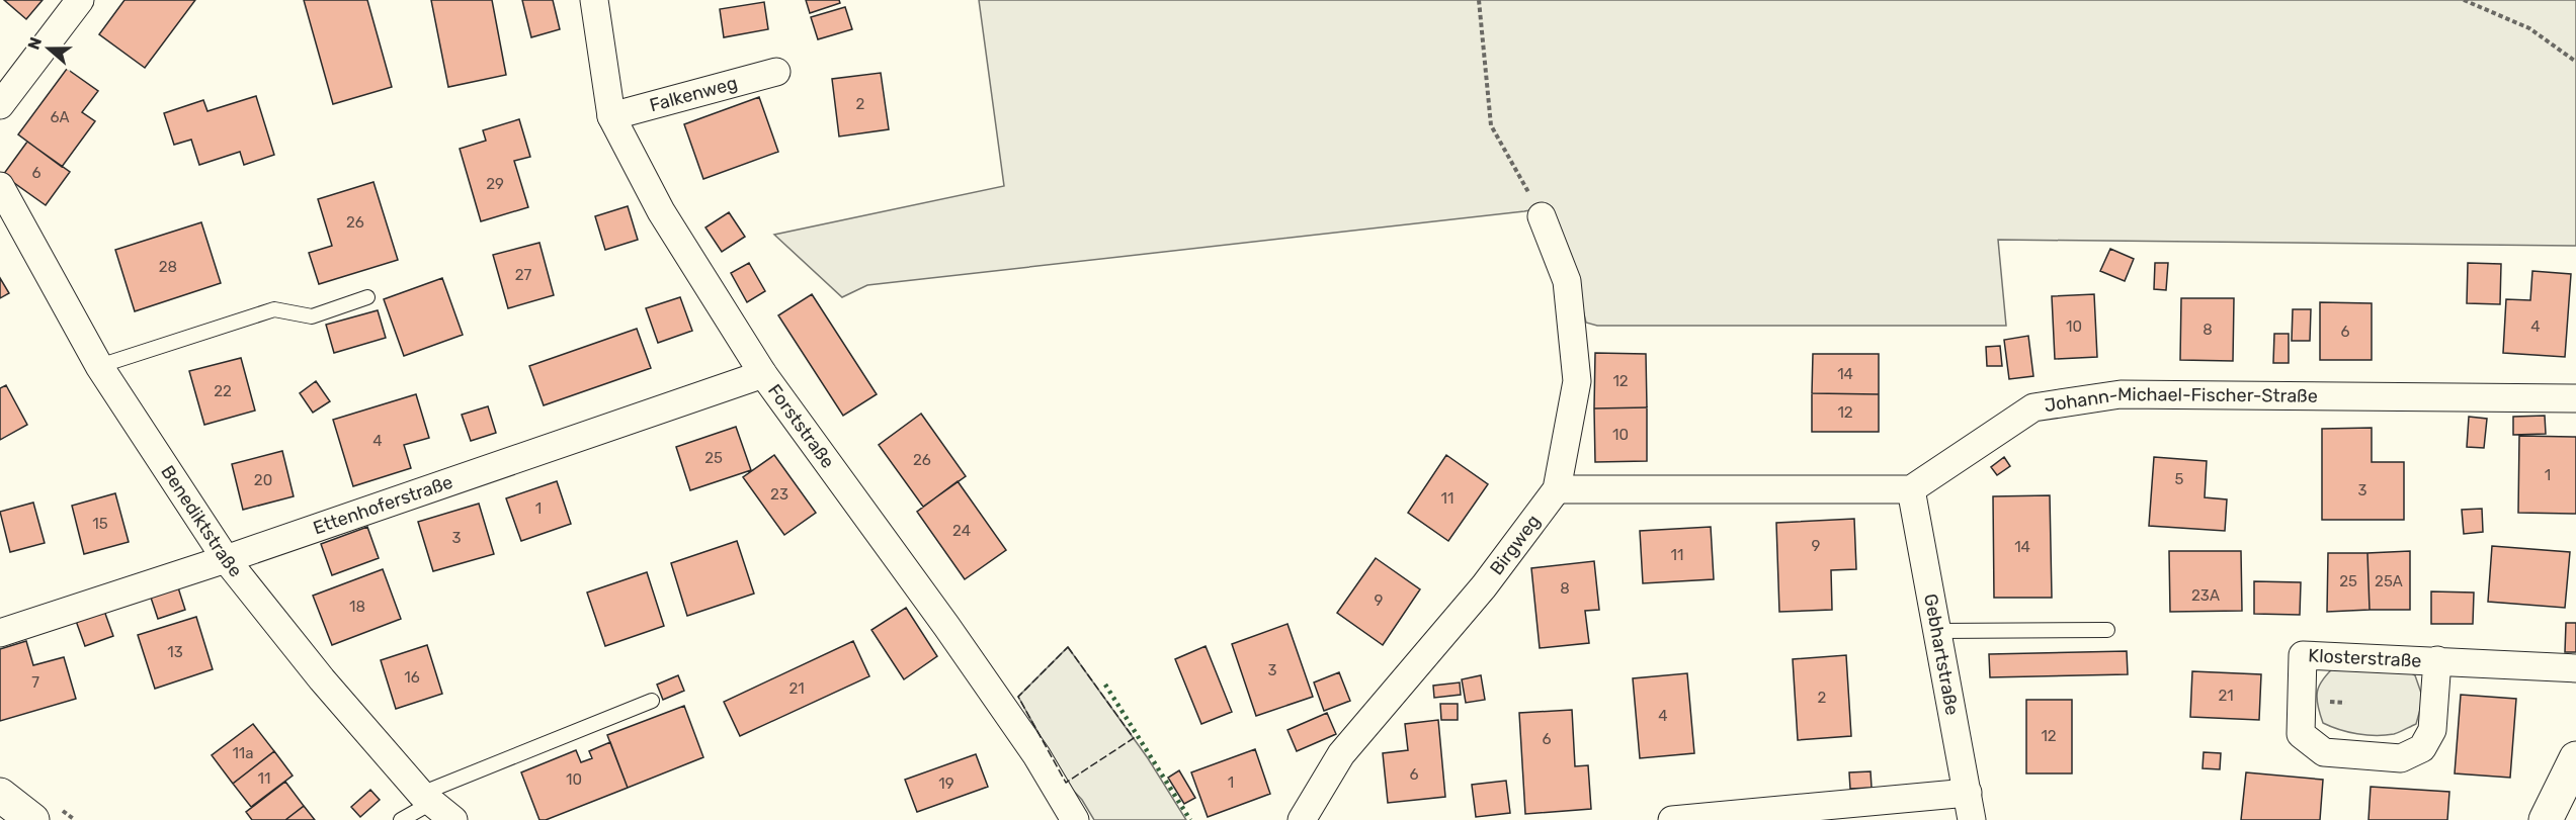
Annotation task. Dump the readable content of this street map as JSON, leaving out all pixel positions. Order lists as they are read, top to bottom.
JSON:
{
  "streets": {
    "street": [
      "Falkenweg",
      "Johann-Michael-Fischer-Straße",
      "Forststraße",
      "Ettenhoferstraße",
      "Benediktstraße",
      "Birgweg",
      "Gebhartstraße",
      "Klosterstraße"
    ]
  },
  "crossings": [
    ["Falkenweg", "Forststraße"],
    ["Johann-Michael-Fischer-Straße", "Gebhartstraße"],
    ["Forststraße", "Ettenhoferstraße"],
    ["Ettenhoferstraße", "Benediktstraße"]
  ],
  "house_numbers": [
    "2",
    "6A",
    "6",
    "29",
    "26",
    "28",
    "27",
    "10",
    "4",
    "8",
    "6",
    "14",
    "12",
    "22",
    "12",
    "10",
    "4",
    "25",
    "26",
    "1",
    "5",
    "20",
    "3",
    "23",
    "11",
    "1",
    "15",
    "24",
    "3",
    "9",
    "14",
    "11",
    "25",
    "25A",
    "8",
    "23A",
    "9",
    "18",
    "13",
    "3",
    "16",
    "7",
    "21",
    "21",
    "2",
    "4",
    "12",
    "6",
    "11a",
    "6",
    "11",
    "10",
    "1",
    "19"
  ],
  "north": "left"
}
